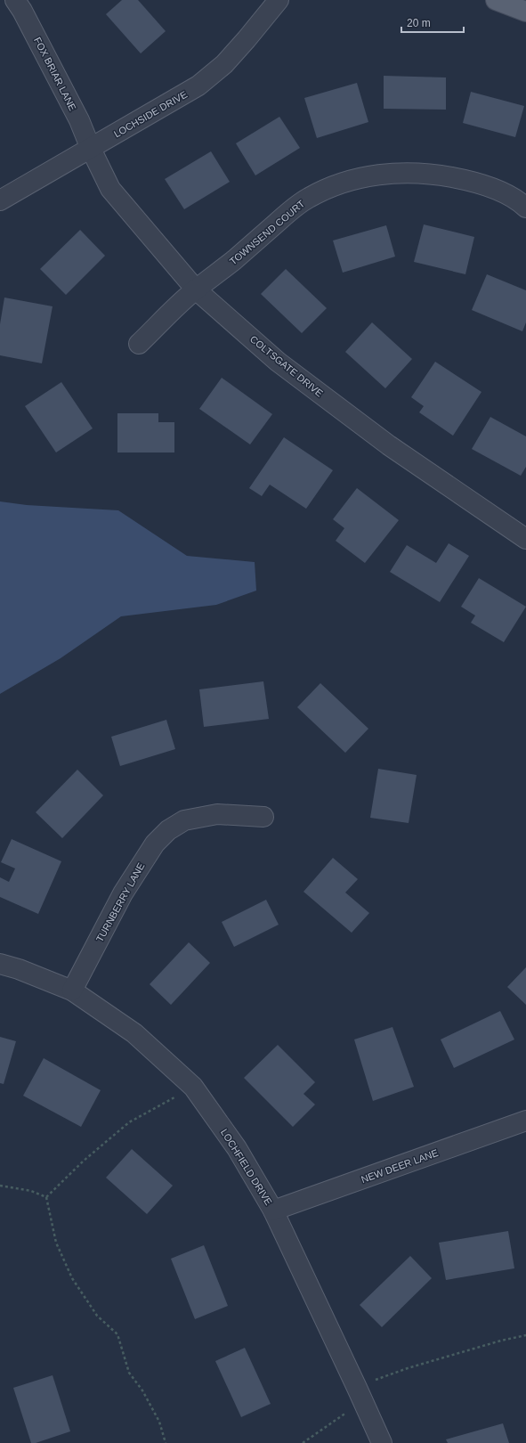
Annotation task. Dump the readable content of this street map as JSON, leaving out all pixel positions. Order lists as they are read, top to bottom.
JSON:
{
  "streets": {
    "street": [
      "FOX BRIAR LANE",
      "LOCHSIDE DRIVE",
      "TOWNSEND COURT",
      "COLTSGATE DRIVE",
      "TURNBERRY LANE",
      "NEW DEER LANE",
      "LOCHFIELD DRIVE"
    ]
  },
  "crossings": [
    ["FOX BRIAR LANE", "LOCHSIDE DRIVE"],
    ["FOX BRIAR LANE", "COLTSGATE DRIVE"],
    ["LOCHSIDE DRIVE", "COLTSGATE DRIVE"],
    ["TOWNSEND COURT", "COLTSGATE DRIVE"],
    ["TURNBERRY LANE", "LOCHFIELD DRIVE"],
    ["NEW DEER LANE", "LOCHFIELD DRIVE"]
  ],
  "scale_bar": "20 m"
}
